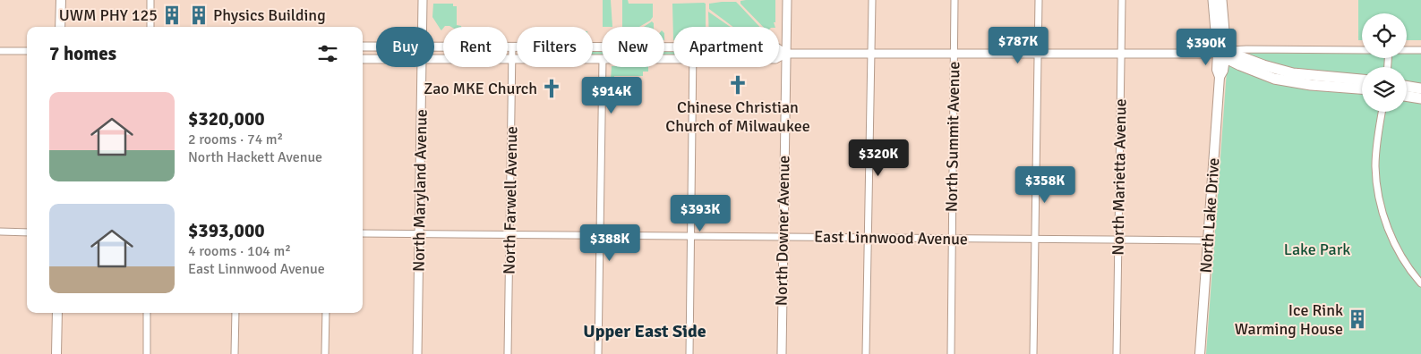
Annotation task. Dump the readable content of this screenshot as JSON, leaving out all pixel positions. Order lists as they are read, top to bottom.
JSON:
{
  "streets": {
    "main road": ["North Lake Drive"],
    "street": [
      "North Summit Avenue",
      "North Marietta Avenue",
      "North Maryland Avenue",
      "North Farwell Avenue",
      "North Downer Avenue",
      "East Linnwood Avenue"
    ]
  },
  "crossings": [
    ["North Summit Avenue", "East Linnwood Avenue"],
    ["North Marietta Avenue", "East Linnwood Avenue"],
    ["North Maryland Avenue", "East Linnwood Avenue"],
    ["North Farwell Avenue", "East Linnwood Avenue"],
    ["North Lake Drive", "East Linnwood Avenue"],
    ["North Downer Avenue", "East Linnwood Avenue"]
  ],
  "districts": ["Upper East Side"],
  "parks": ["Lake Park"],
  "places": {
    "building": ["UWM PHY 125", "Physics Building", "Ice Rink Warming House"],
    "church": ["Chinese Christian Church of Milwaukee", "Zao MKE Church"]
  },
  "page": {
    "price": [
      "$787K",
      "$390K",
      "$914K",
      "$320K",
      "$358K",
      "$393K",
      "$388K"
    ],
    "chip": [
      "Buy",
      "Rent",
      "Filters",
      "New",
      "Apartment"
    ],
    "heading": "7 homes",
    "list": [
      {
        "name": "$320,000",
        "note": "2 rooms · 74 m² · North Hackett Avenue"
      },
      {
        "name": "$393,000",
        "note": "4 rooms · 104 m² · East Linnwood Avenue"
      }
    ]
  }
}
